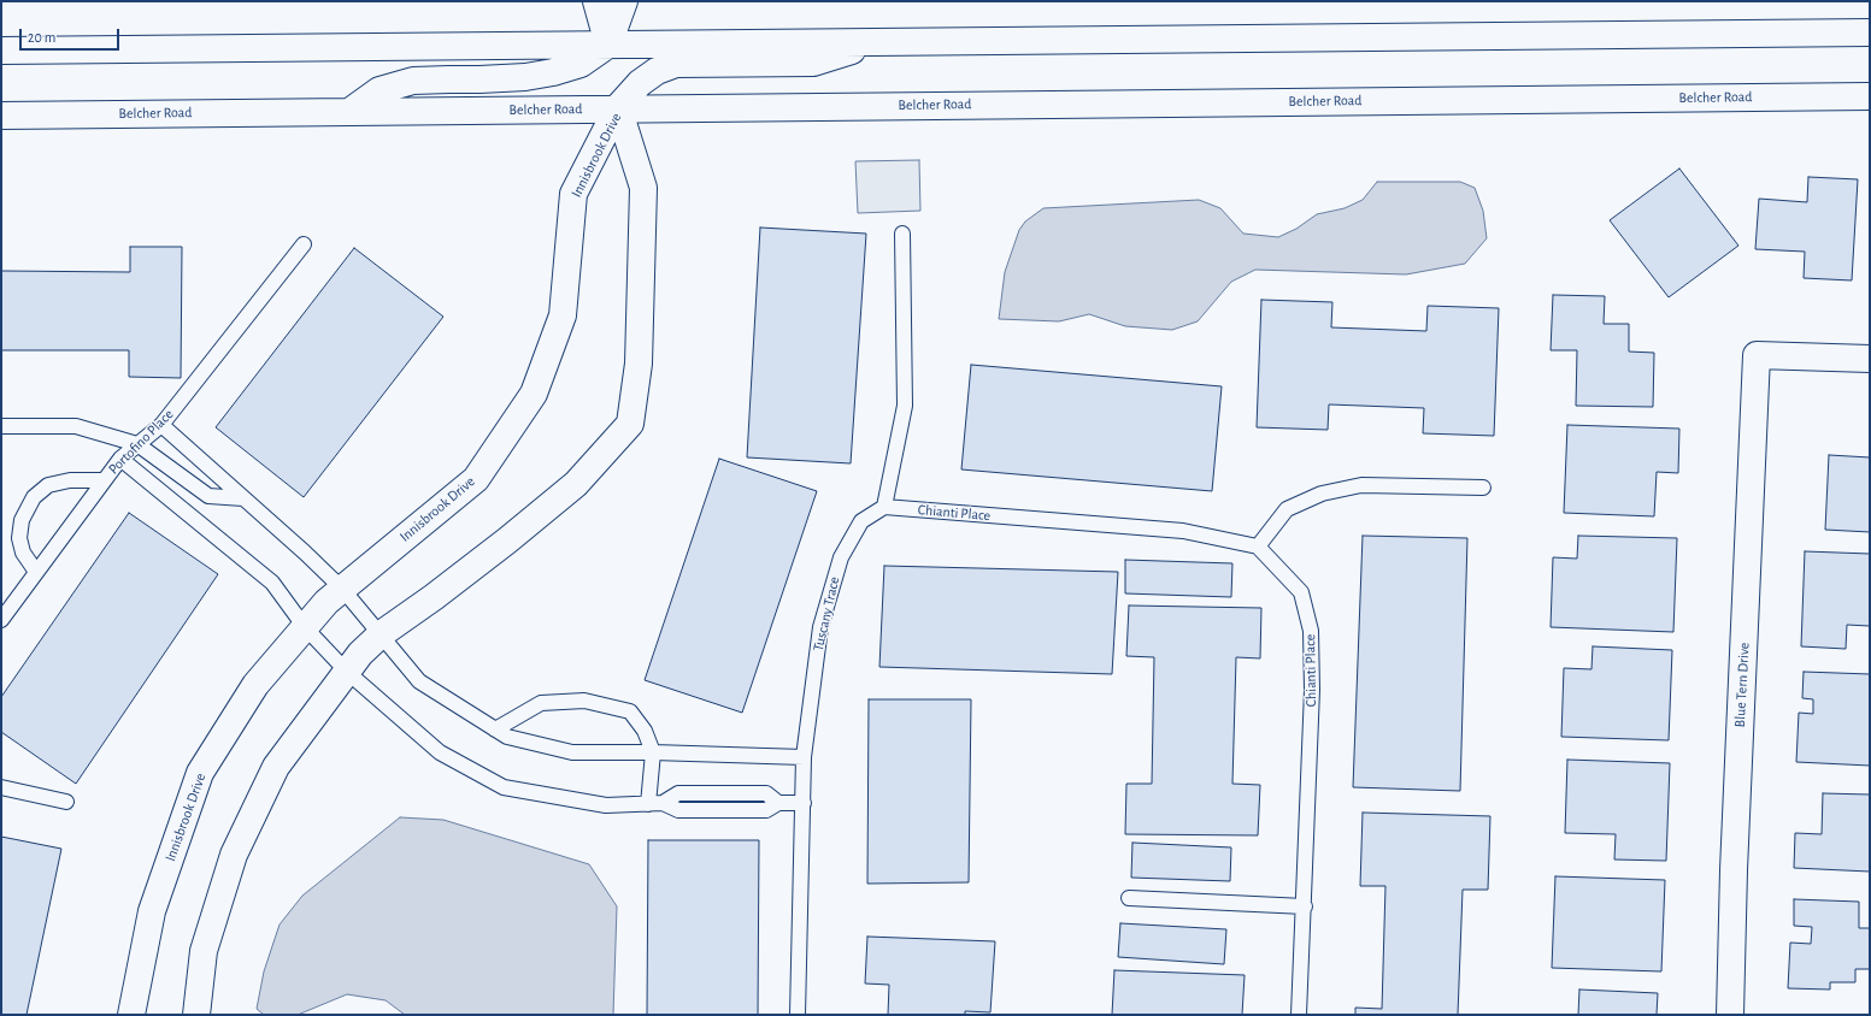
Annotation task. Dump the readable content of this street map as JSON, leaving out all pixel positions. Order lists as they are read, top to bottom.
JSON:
{
  "streets": {
    "main road": ["Belcher Road", "Innisbrook Drive", "Blue Tern Drive"],
    "lane": ["Portofino Place", "Chianti Place", "Tuscany Trace"]
  },
  "crossings": [
    ["Belcher Road", "Innisbrook Drive"],
    ["Chianti Place", "Tuscany Trace"]
  ],
  "scale_bar": "20 m"
}
